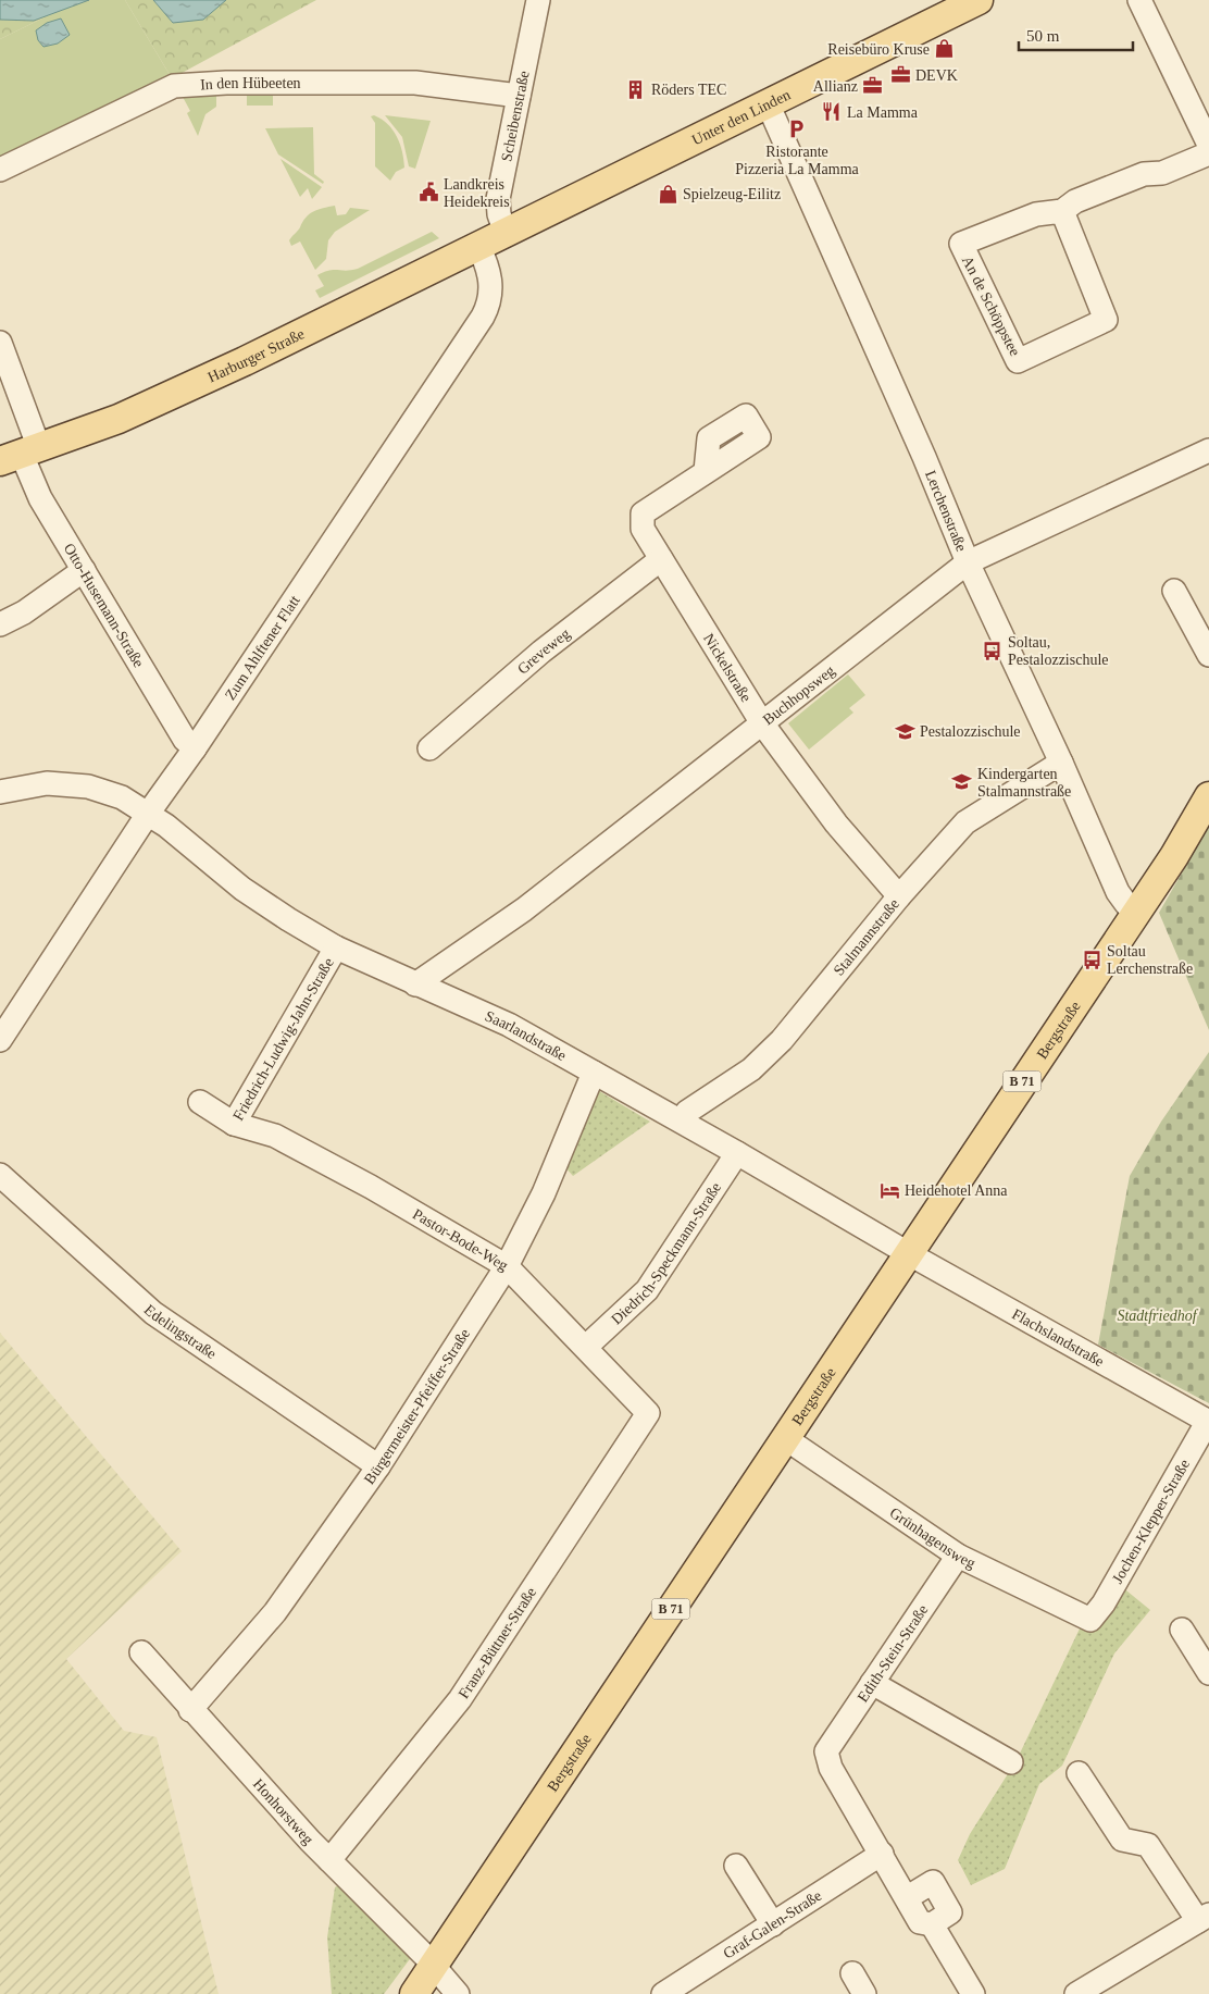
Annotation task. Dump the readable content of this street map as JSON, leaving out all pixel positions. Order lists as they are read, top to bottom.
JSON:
{
  "streets": {
    "main road": [
      "Unter den Linden",
      "Harburger Straße",
      "Bergstraße",
      "B 71"
    ],
    "street": [
      "In den Hübeeten",
      "Scheibenstraße",
      "An de Schöppstee",
      "Lerchenstraße",
      "Otto-Husemann-Straße",
      "Zum Ahlftener Flatt",
      "Greveweg",
      "Nickelstraße",
      "Buchhopsweg",
      "Stalmannstraße",
      "Saarlandstraße",
      "Friedrich-Ludwig-Jahn-Straße",
      "Pastor-Bode-Weg",
      "Diedrich-Speckmann-Straße",
      "Edelingstraße",
      "Flachslandstraße",
      "Bürgermeister-Pfeiffer-Straße",
      "Jochen-Klepper-Straße",
      "Grünhagensweg",
      "Franz-Büttner-Straße",
      "Edith-Stein-Straße",
      "Honhorstweg",
      "Graf-Galen-Straße"
    ]
  },
  "crossings": [
    ["In den Hübeeten", "Scheibenstraße"],
    ["Scheibenstraße", "Unter den Linden"],
    ["Scheibenstraße", "Harburger Straße"],
    ["Unter den Linden", "Harburger Straße"],
    ["Unter den Linden", "Lerchenstraße"],
    ["Harburger Straße", "Otto-Husemann-Straße"],
    ["Harburger Straße", "Zum Ahlftener Flatt"],
    ["Lerchenstraße", "Buchhopsweg"],
    ["Lerchenstraße", "Stalmannstraße"],
    ["Lerchenstraße", "Bergstraße"],
    ["Otto-Husemann-Straße", "Zum Ahlftener Flatt"],
    ["Zum Ahlftener Flatt", "Saarlandstraße"],
    ["Greveweg", "Nickelstraße"],
    ["Nickelstraße", "Buchhopsweg"],
    ["Nickelstraße", "Stalmannstraße"],
    ["Buchhopsweg", "Saarlandstraße"],
    ["Stalmannstraße", "Saarlandstraße"],
    ["Bergstraße", "Saarlandstraße"],
    ["Bergstraße", "Flachslandstraße"],
    ["Bergstraße", "Grünhagensweg"],
    ["Bergstraße", "Honhorstweg"],
    ["Saarlandstraße", "Friedrich-Ludwig-Jahn-Straße"],
    ["Saarlandstraße", "Diedrich-Speckmann-Straße"],
    ["Saarlandstraße", "Flachslandstraße"],
    ["Saarlandstraße", "Bürgermeister-Pfeiffer-Straße"],
    ["Friedrich-Ludwig-Jahn-Straße", "Pastor-Bode-Weg"],
    ["Pastor-Bode-Weg", "Diedrich-Speckmann-Straße"],
    ["Pastor-Bode-Weg", "Bürgermeister-Pfeiffer-Straße"],
    ["Pastor-Bode-Weg", "Franz-Büttner-Straße"],
    ["Edelingstraße", "Bürgermeister-Pfeiffer-Straße"],
    ["Flachslandstraße", "Jochen-Klepper-Straße"],
    ["Bürgermeister-Pfeiffer-Straße", "Honhorstweg"],
    ["Jochen-Klepper-Straße", "Grünhagensweg"],
    ["Grünhagensweg", "Edith-Stein-Straße"],
    ["Franz-Büttner-Straße", "Honhorstweg"],
    ["Edith-Stein-Straße", "Graf-Galen-Straße"]
  ],
  "parks": ["Stadtfriedhof"],
  "places": {
    "shop": ["Reisebüro Kruse", "Spielzeug-Eilitz"],
    "office": ["DEVK", "Allianz"],
    "building": ["Röders TEC"],
    "restaurant": ["La Mamma"],
    "parking": ["Ristorante Pizzeria La Mamma"],
    "public building": ["Landkreis Heidekreis"],
    "bus stop": ["Soltau, Pestalozzischule", "Soltau Lerchenstraße"],
    "school or university": ["Pestalozzischule", "Kindergarten Stalmannstraße"],
    "hotel": ["Heidehotel Anna"]
  },
  "scale_bar": "50 m"
}
